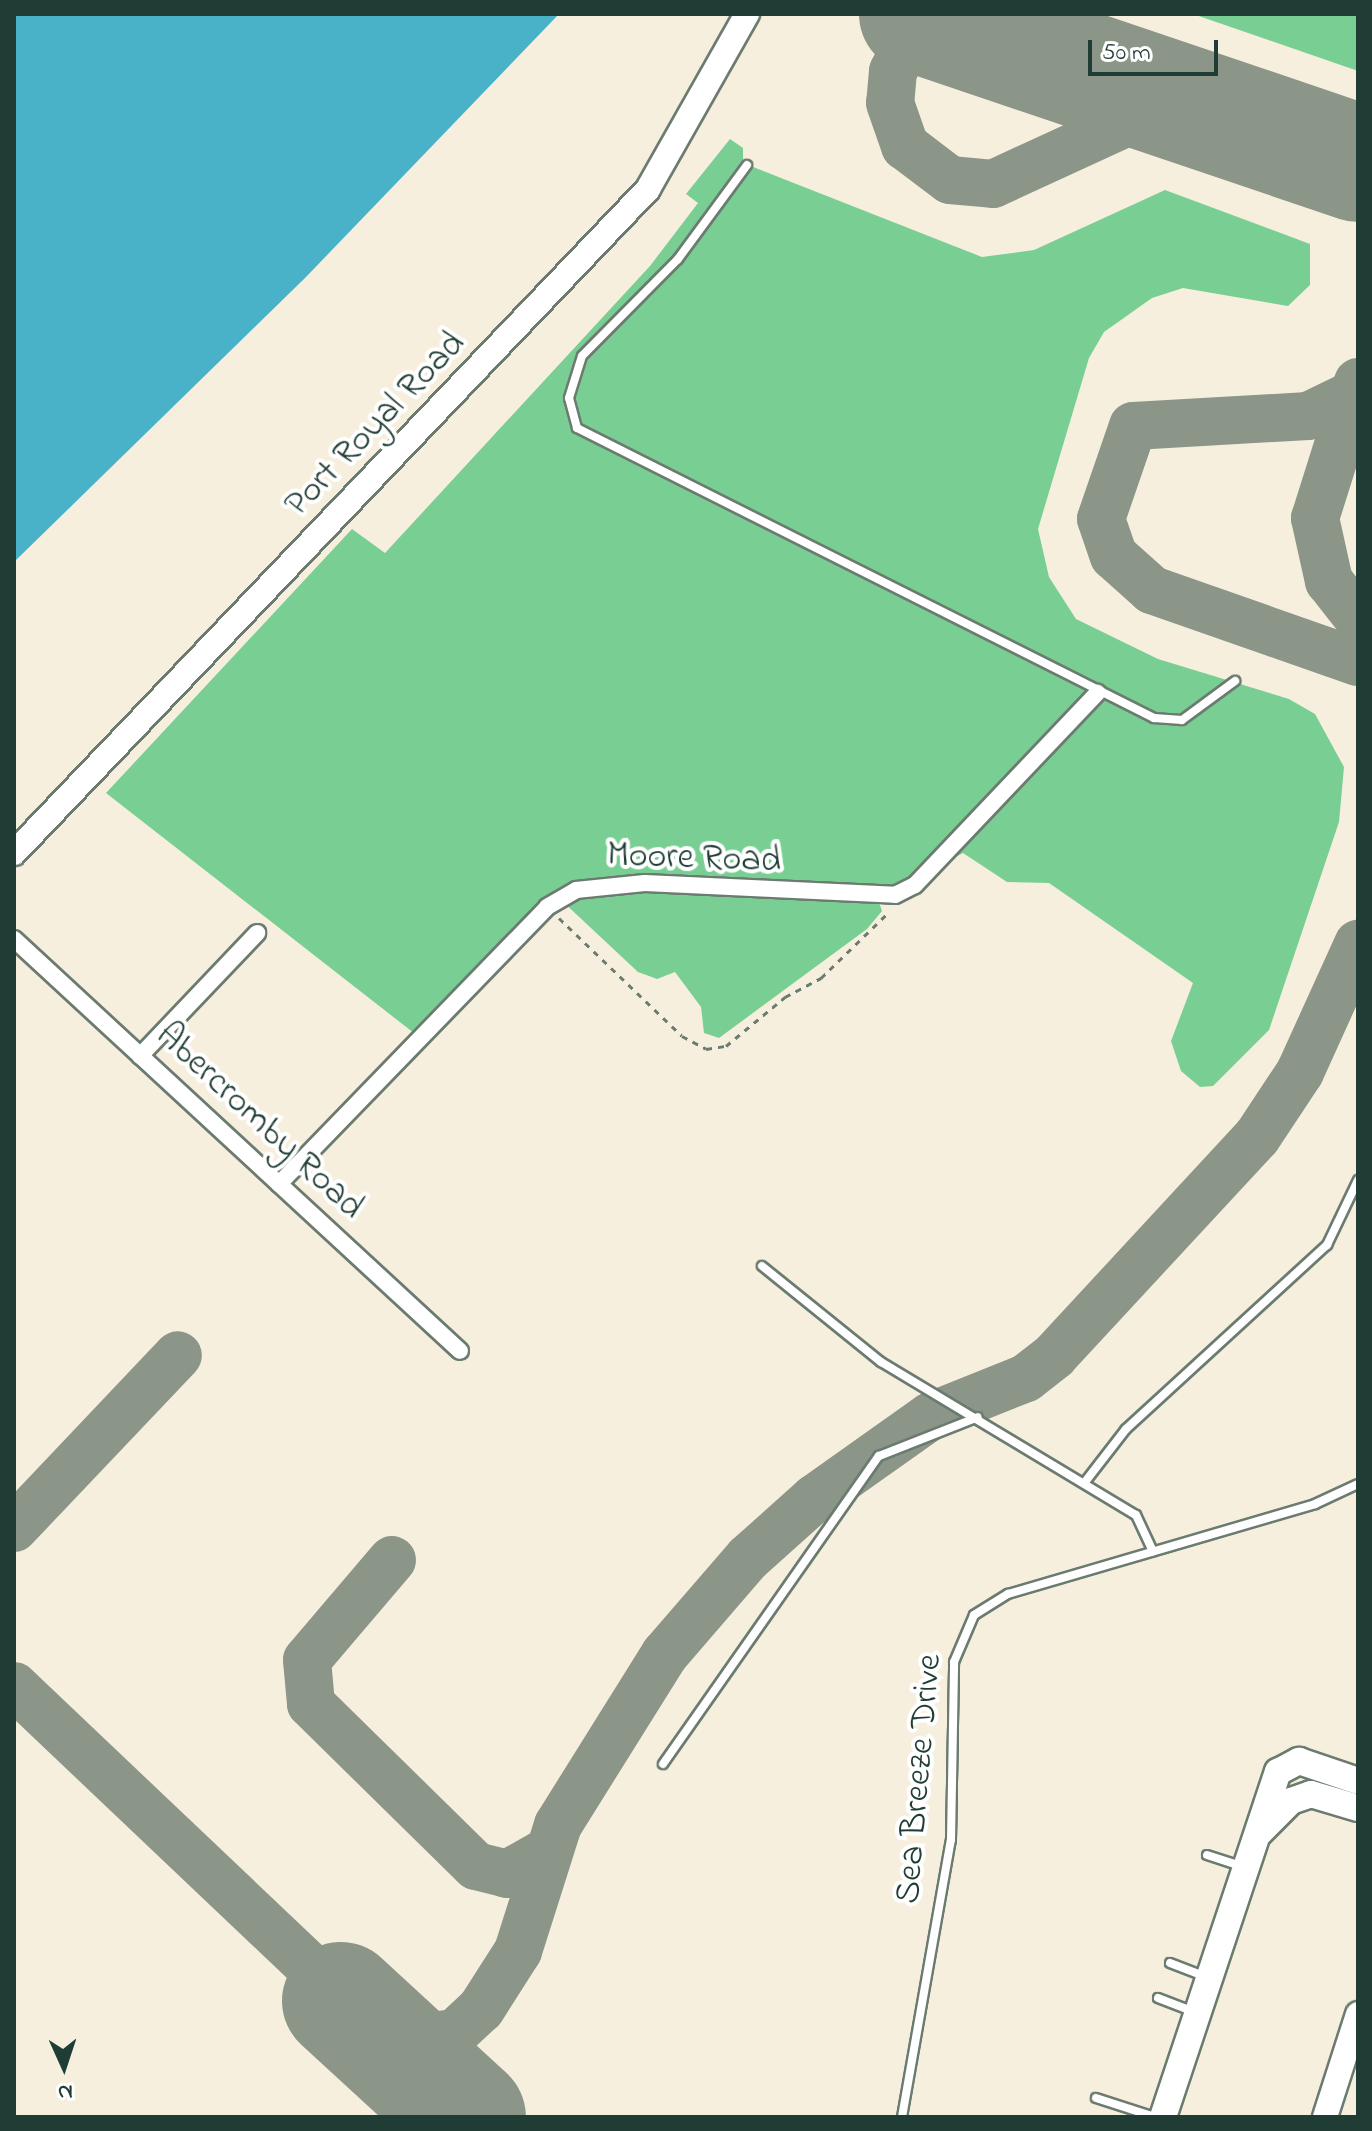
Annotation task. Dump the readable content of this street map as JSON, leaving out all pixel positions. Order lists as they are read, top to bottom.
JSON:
{
  "streets": {
    "main road": ["Port Royal Road"],
    "street": ["Moore Road", "Abercromby Road"],
    "lane": ["Sea Breeze Drive"]
  },
  "crossings": [
    ["Moore Road", "Abercromby Road"]
  ],
  "scale_bar": "50 m",
  "north": "bottom"
}
